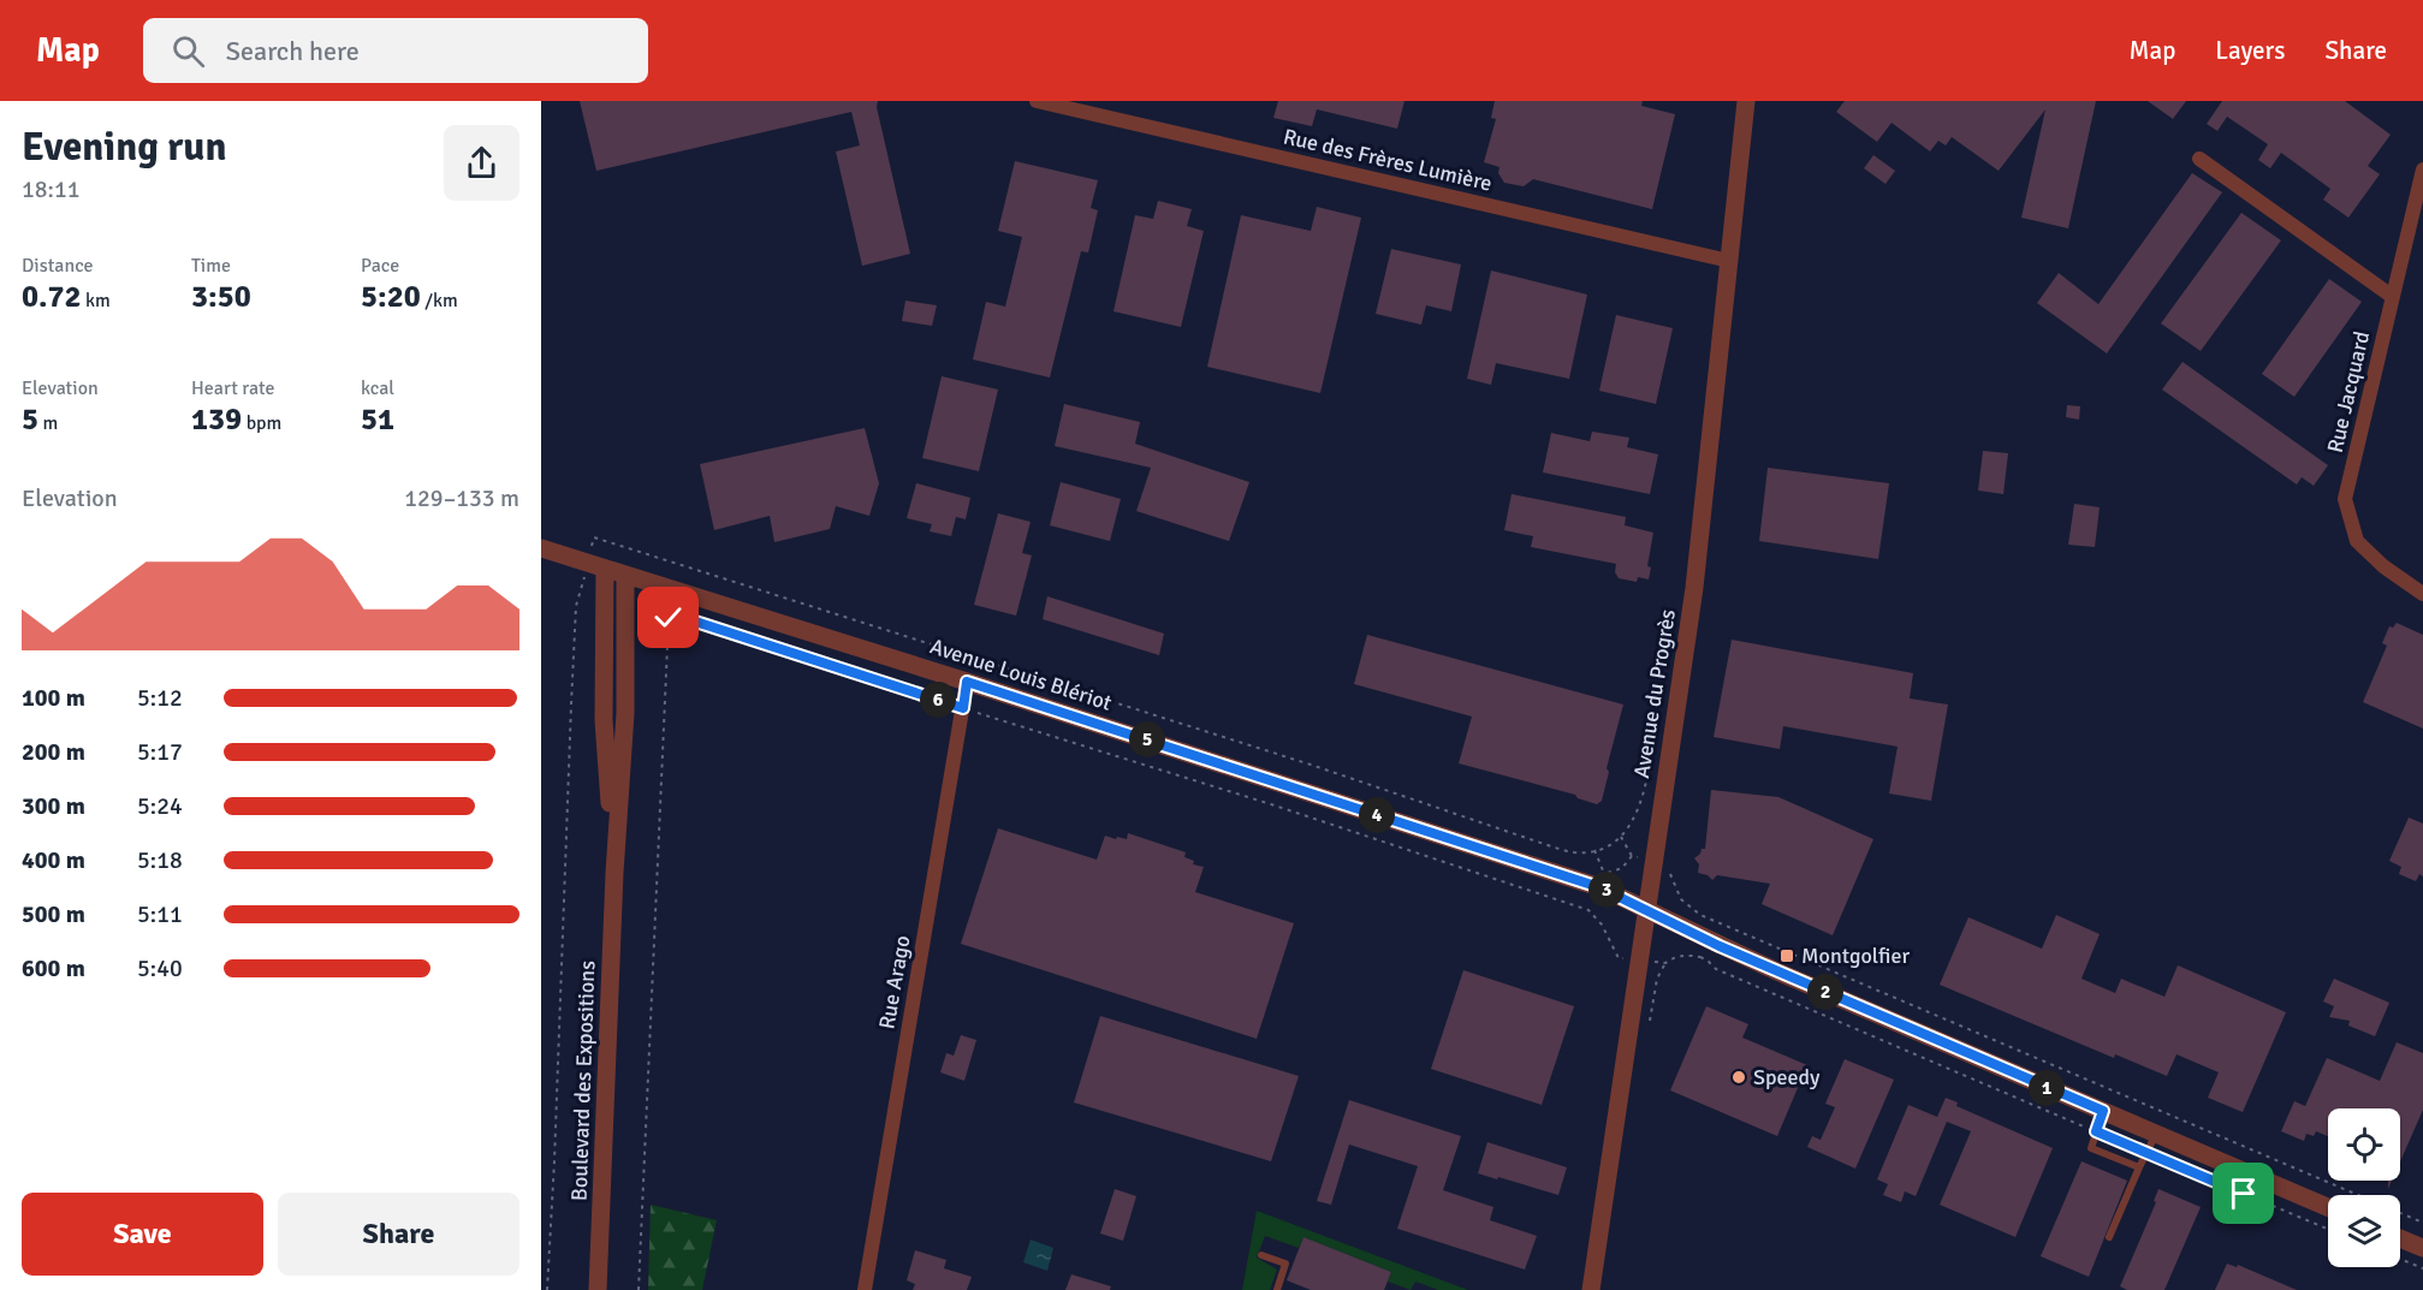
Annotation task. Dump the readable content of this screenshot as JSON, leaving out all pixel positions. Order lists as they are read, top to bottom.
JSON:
{
  "streets": {
    "street": [
      "Rue des Frères Lumière",
      "Rue Jacquard",
      "Avenue Louis Blériot",
      "Avenue du Progrès",
      "Rue Arago",
      "Boulevard des Expositions"
    ]
  },
  "crossings": [
    ["Rue des Frères Lumière", "Avenue du Progrès"],
    ["Avenue Louis Blériot", "Avenue du Progrès"],
    ["Avenue Louis Blériot", "Rue Arago"],
    ["Avenue Louis Blériot", "Boulevard des Expositions"]
  ],
  "places": {
    "transit": ["Montgolfier"],
    "other": ["Speedy"]
  },
  "page": {
    "header": "Map",
    "search": "Search here",
    "nav": ["Map", "Layers", "Share"],
    "heading": ["Evening run", "18:11"],
    "stats": [
      ["Distance", "0.72 km"],
      ["Time", "3:50"],
      ["Pace", "5:20 /km"],
      ["Elevation", "5 m"],
      ["Heart rate", "139 bpm"],
      ["kcal", "51"]
    ],
    "chart": ["Elevation", "129–133 m"],
    "list": [
      {
        "name": "100 m",
        "note": "5:12"
      },
      {
        "name": "200 m",
        "note": "5:17"
      },
      {
        "name": "300 m",
        "note": "5:24"
      },
      {
        "name": "400 m",
        "note": "5:18"
      },
      {
        "name": "500 m",
        "note": "5:11"
      },
      {
        "name": "600 m",
        "note": "5:40"
      }
    ],
    "pins": [
      "6",
      "5",
      "4",
      "3",
      "2",
      "1"
    ],
    "buttons": ["Save", "Share"]
  }
}
